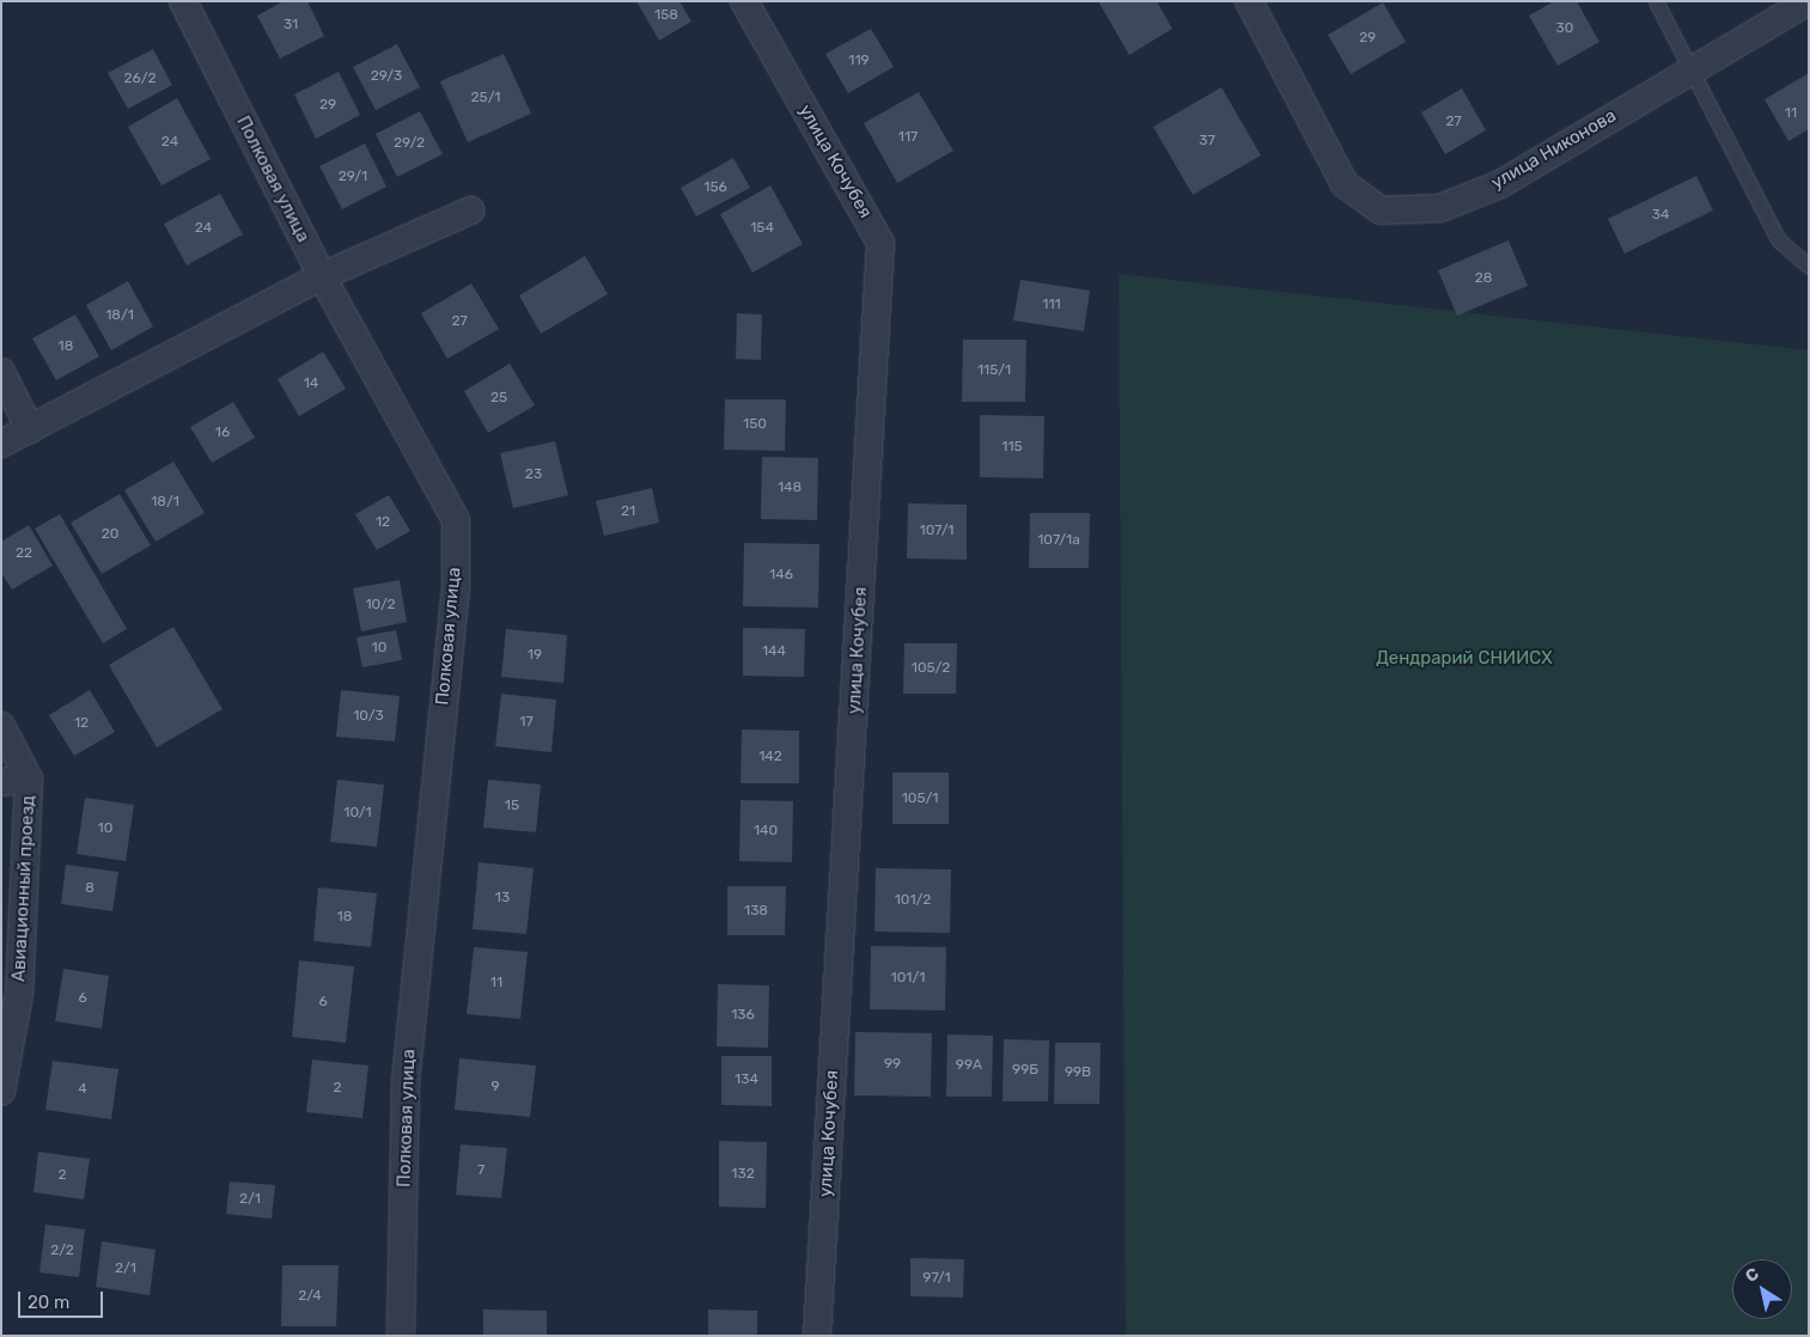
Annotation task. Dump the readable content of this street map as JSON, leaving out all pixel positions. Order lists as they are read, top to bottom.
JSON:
{
  "streets": {
    "street": [
      "улица Никонова",
      "улица Кочубея",
      "Полковая улица",
      "Авиационный проезд"
    ]
  },
  "parks": ["Дендрарий СНИИСХ"],
  "house_numbers": [
    "158",
    "31",
    "30",
    "29",
    "119",
    "29/3",
    "26/2",
    "25/1",
    "29",
    "11",
    "27",
    "117",
    "37",
    "24",
    "29/2",
    "29/1",
    "156",
    "34",
    "24",
    "154",
    "28",
    "111",
    "18/1",
    "27",
    "18",
    "115/1",
    "14",
    "25",
    "150",
    "16",
    "115",
    "23",
    "148",
    "18/1",
    "21",
    "12",
    "107/1",
    "20",
    "107/1а",
    "22",
    "146",
    "10/2",
    "10",
    "144",
    "19",
    "105/2",
    "10/3",
    "17",
    "12",
    "142",
    "105/1",
    "15",
    "10/1",
    "10",
    "140",
    "8",
    "13",
    "101/2",
    "138",
    "18",
    "101/1",
    "11",
    "6",
    "6",
    "136",
    "99",
    "99А",
    "99Б",
    "99В",
    "134",
    "9",
    "2",
    "4",
    "7",
    "132",
    "2",
    "2/1",
    "2/2",
    "2/1",
    "97/1",
    "2/4"
  ],
  "scale_bar": "20 m",
  "north": "top left"
}
